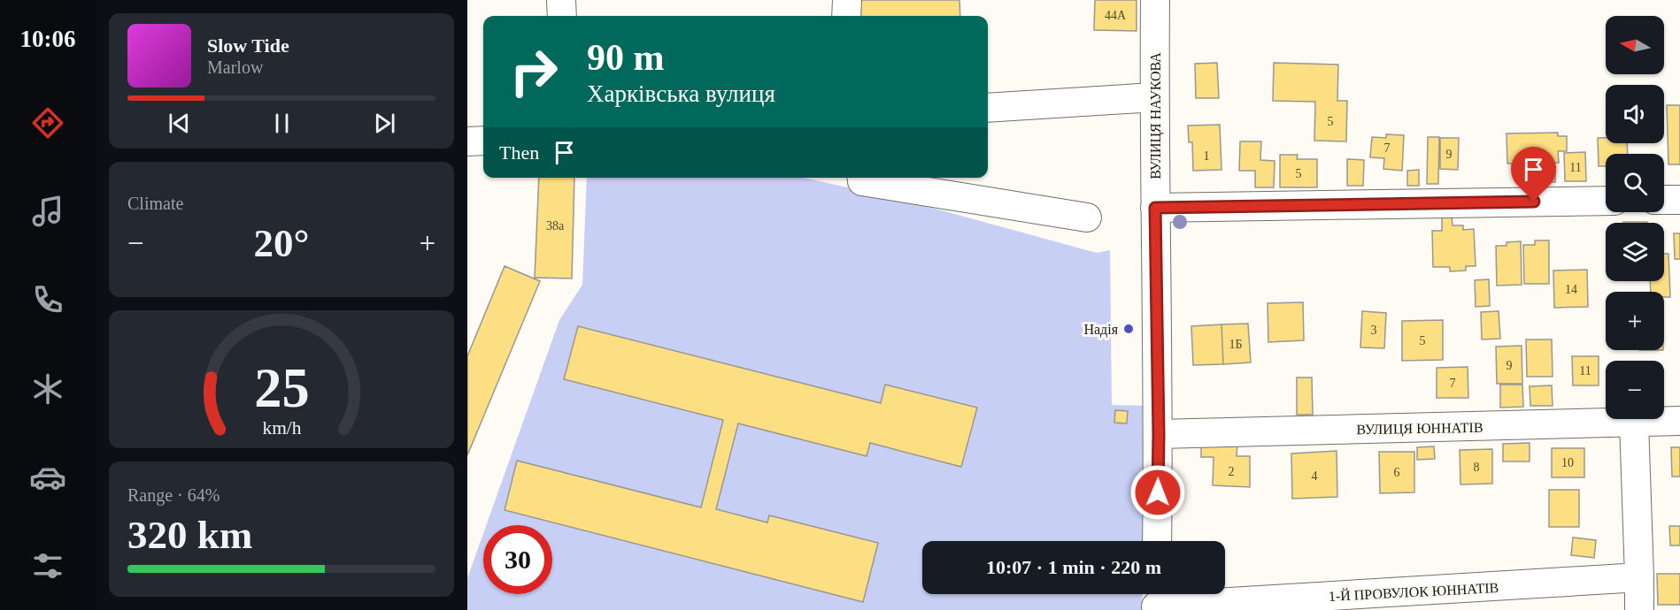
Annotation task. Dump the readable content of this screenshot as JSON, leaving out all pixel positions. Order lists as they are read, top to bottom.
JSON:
{
  "streets": {
    "street": ["ВУЛИЦЯ НАУКОВА", "ВУЛИЦЯ ЮННАТІВ", "1-Й ПРОВУЛОК ЮННАТІВ"]
  },
  "crossings": [
    ["ВУЛИЦЯ НАУКОВА", "ВУЛИЦЯ ЮННАТІВ"]
  ],
  "places": ["Надія"],
  "house_numbers": [
    "44А",
    "5",
    "7",
    "9",
    "1",
    "11",
    "5",
    "38а",
    "14",
    "3",
    "5",
    "1Б",
    "9",
    "11",
    "7",
    "10",
    "8",
    "2",
    "6",
    "4"
  ],
  "north": "left",
  "page": {
    "tabs": "10:06",
    "map_buttons": ["+", "−"],
    "turn": ["90 m", "Харківська вулиця"],
    "song": ["Slow Tide", "Marlow"],
    "then": "Then",
    "tile": [
      "Climate",
      ["Range · 64%", "320 km"]
    ],
    "heat": ["−", "20°", "+"],
    "limit": "30",
    "trip": "10:07 · 1 min · 220 m",
    "gauge": ["25", "km/h"]
  }
}
